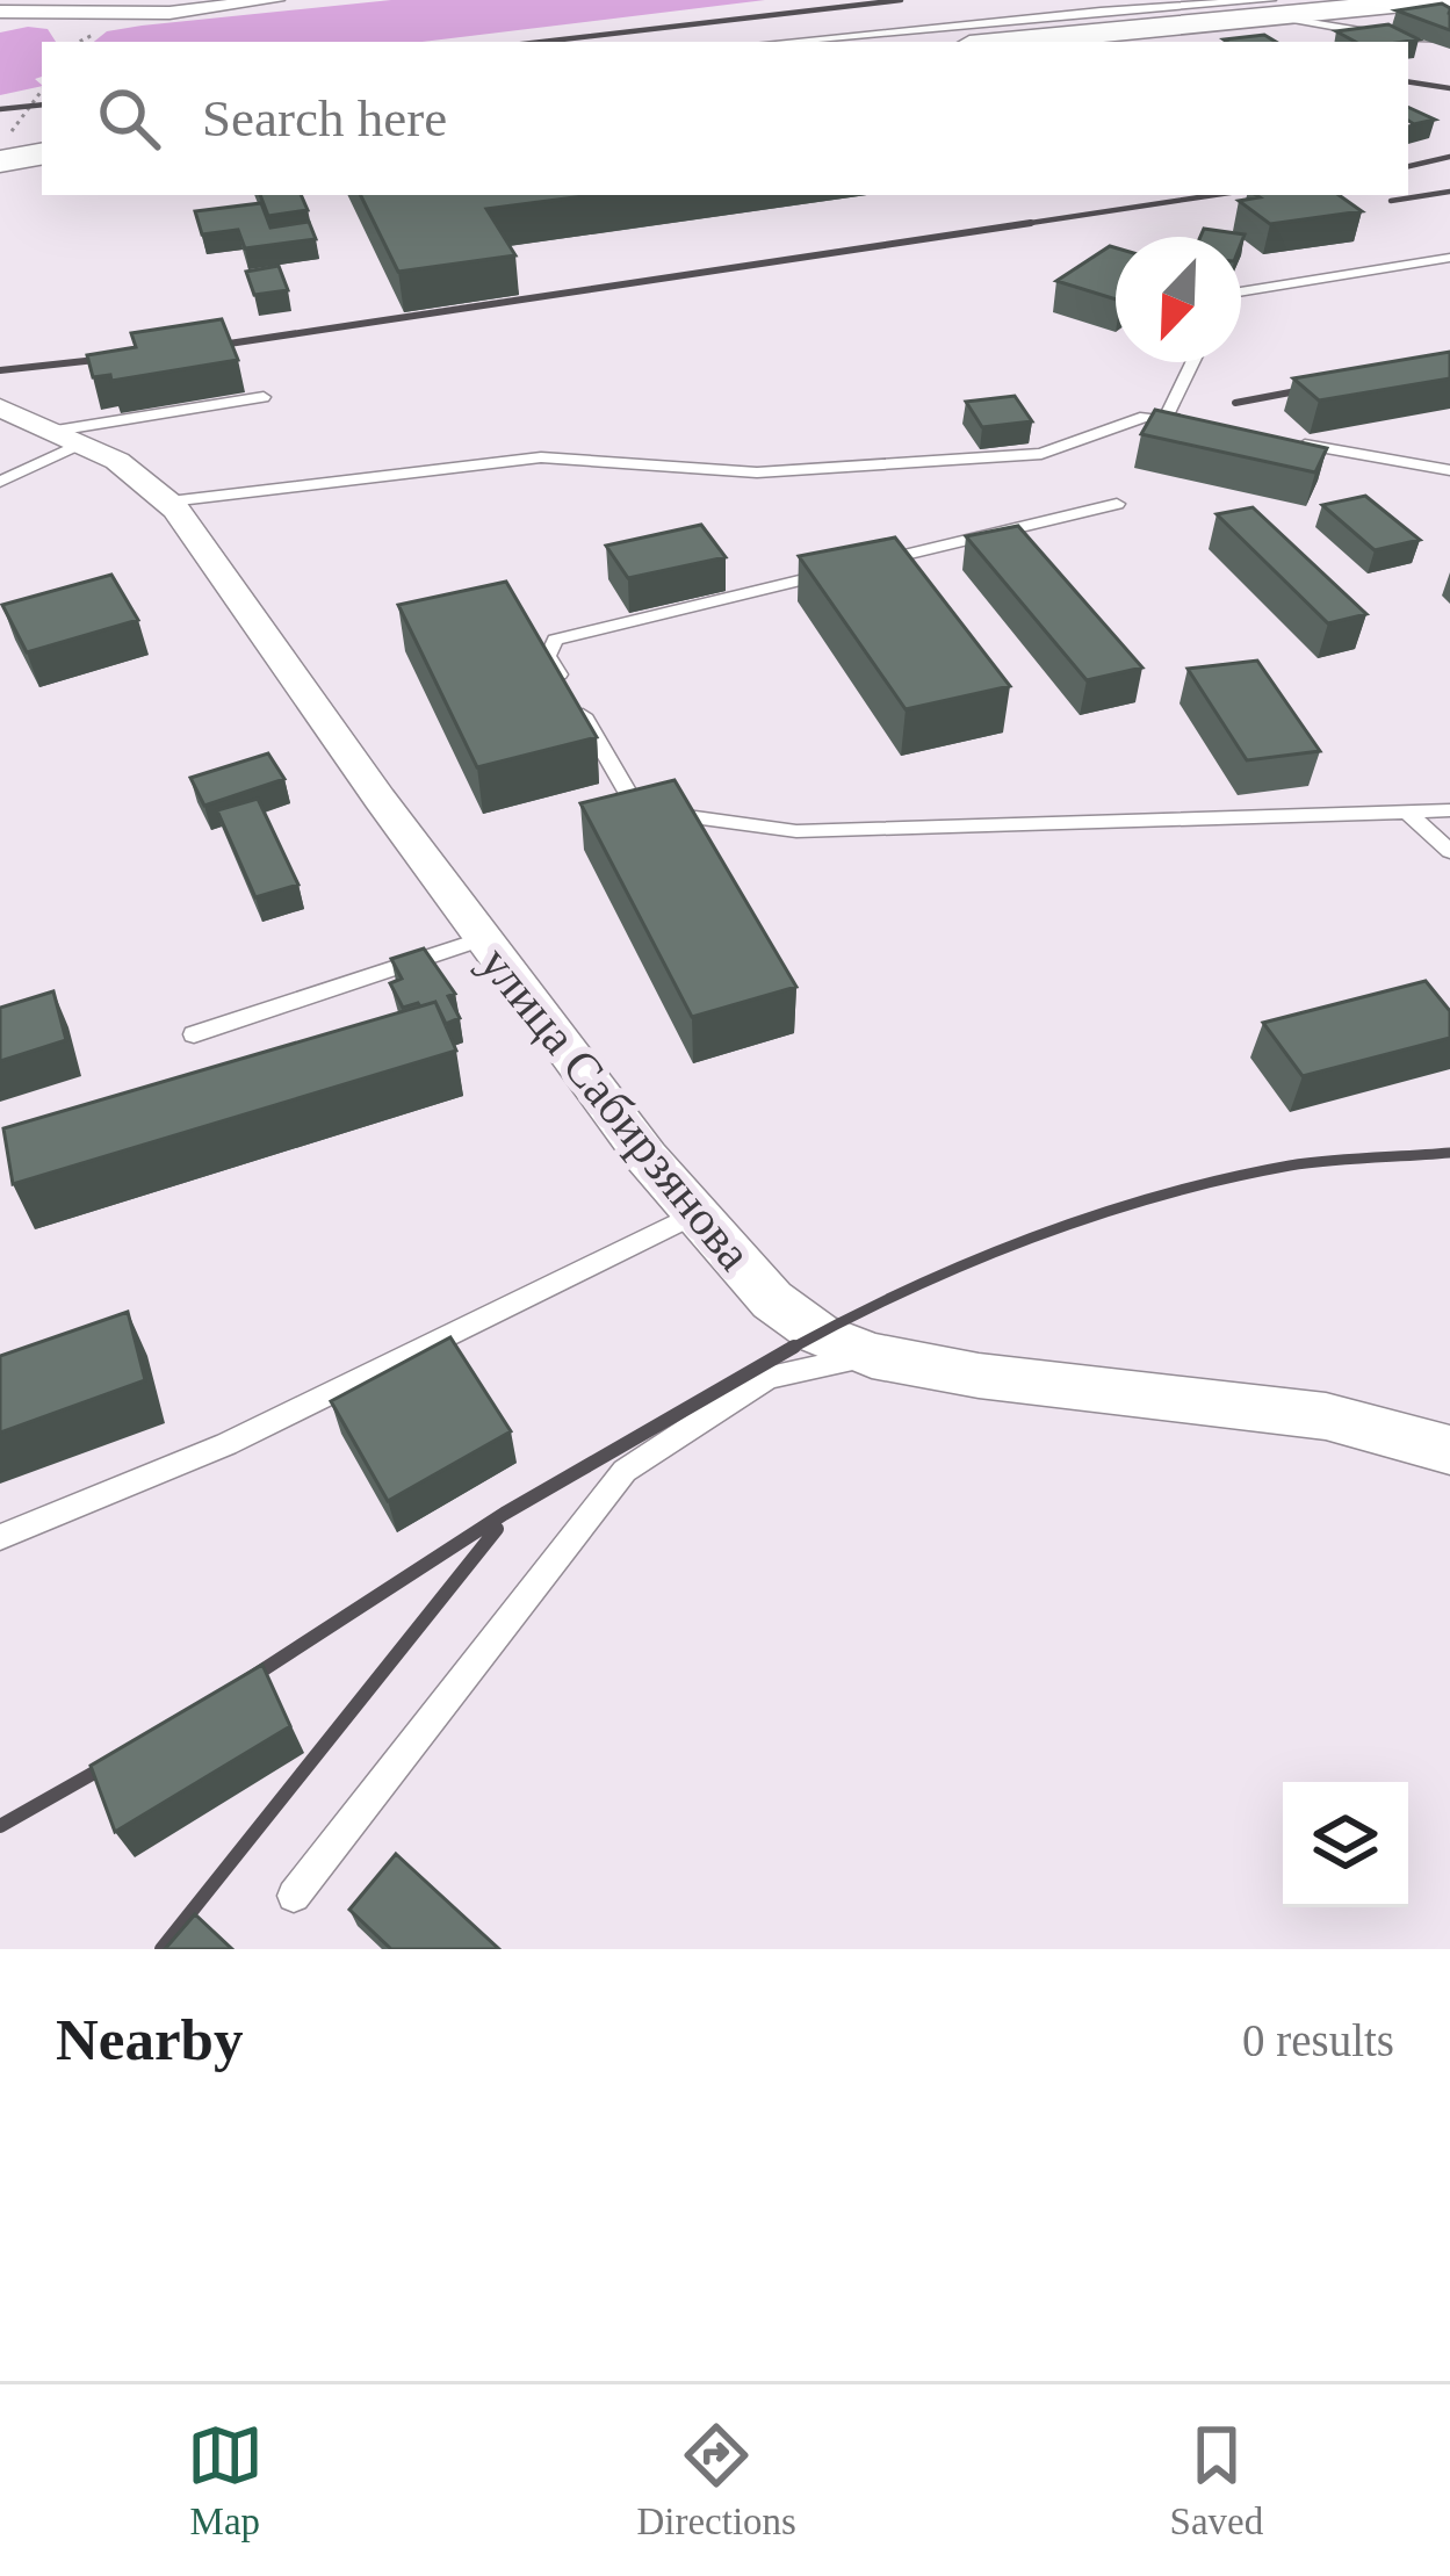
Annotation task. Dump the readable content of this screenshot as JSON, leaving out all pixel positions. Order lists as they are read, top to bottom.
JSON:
{
  "streets": {
    "street": ["улица Сабирзянова"]
  },
  "north": "bottom left",
  "page": {
    "search": "Search here",
    "heading": ["Nearby", "0 results"],
    "nav": ["Map", "Directions", "Saved"]
  }
}
